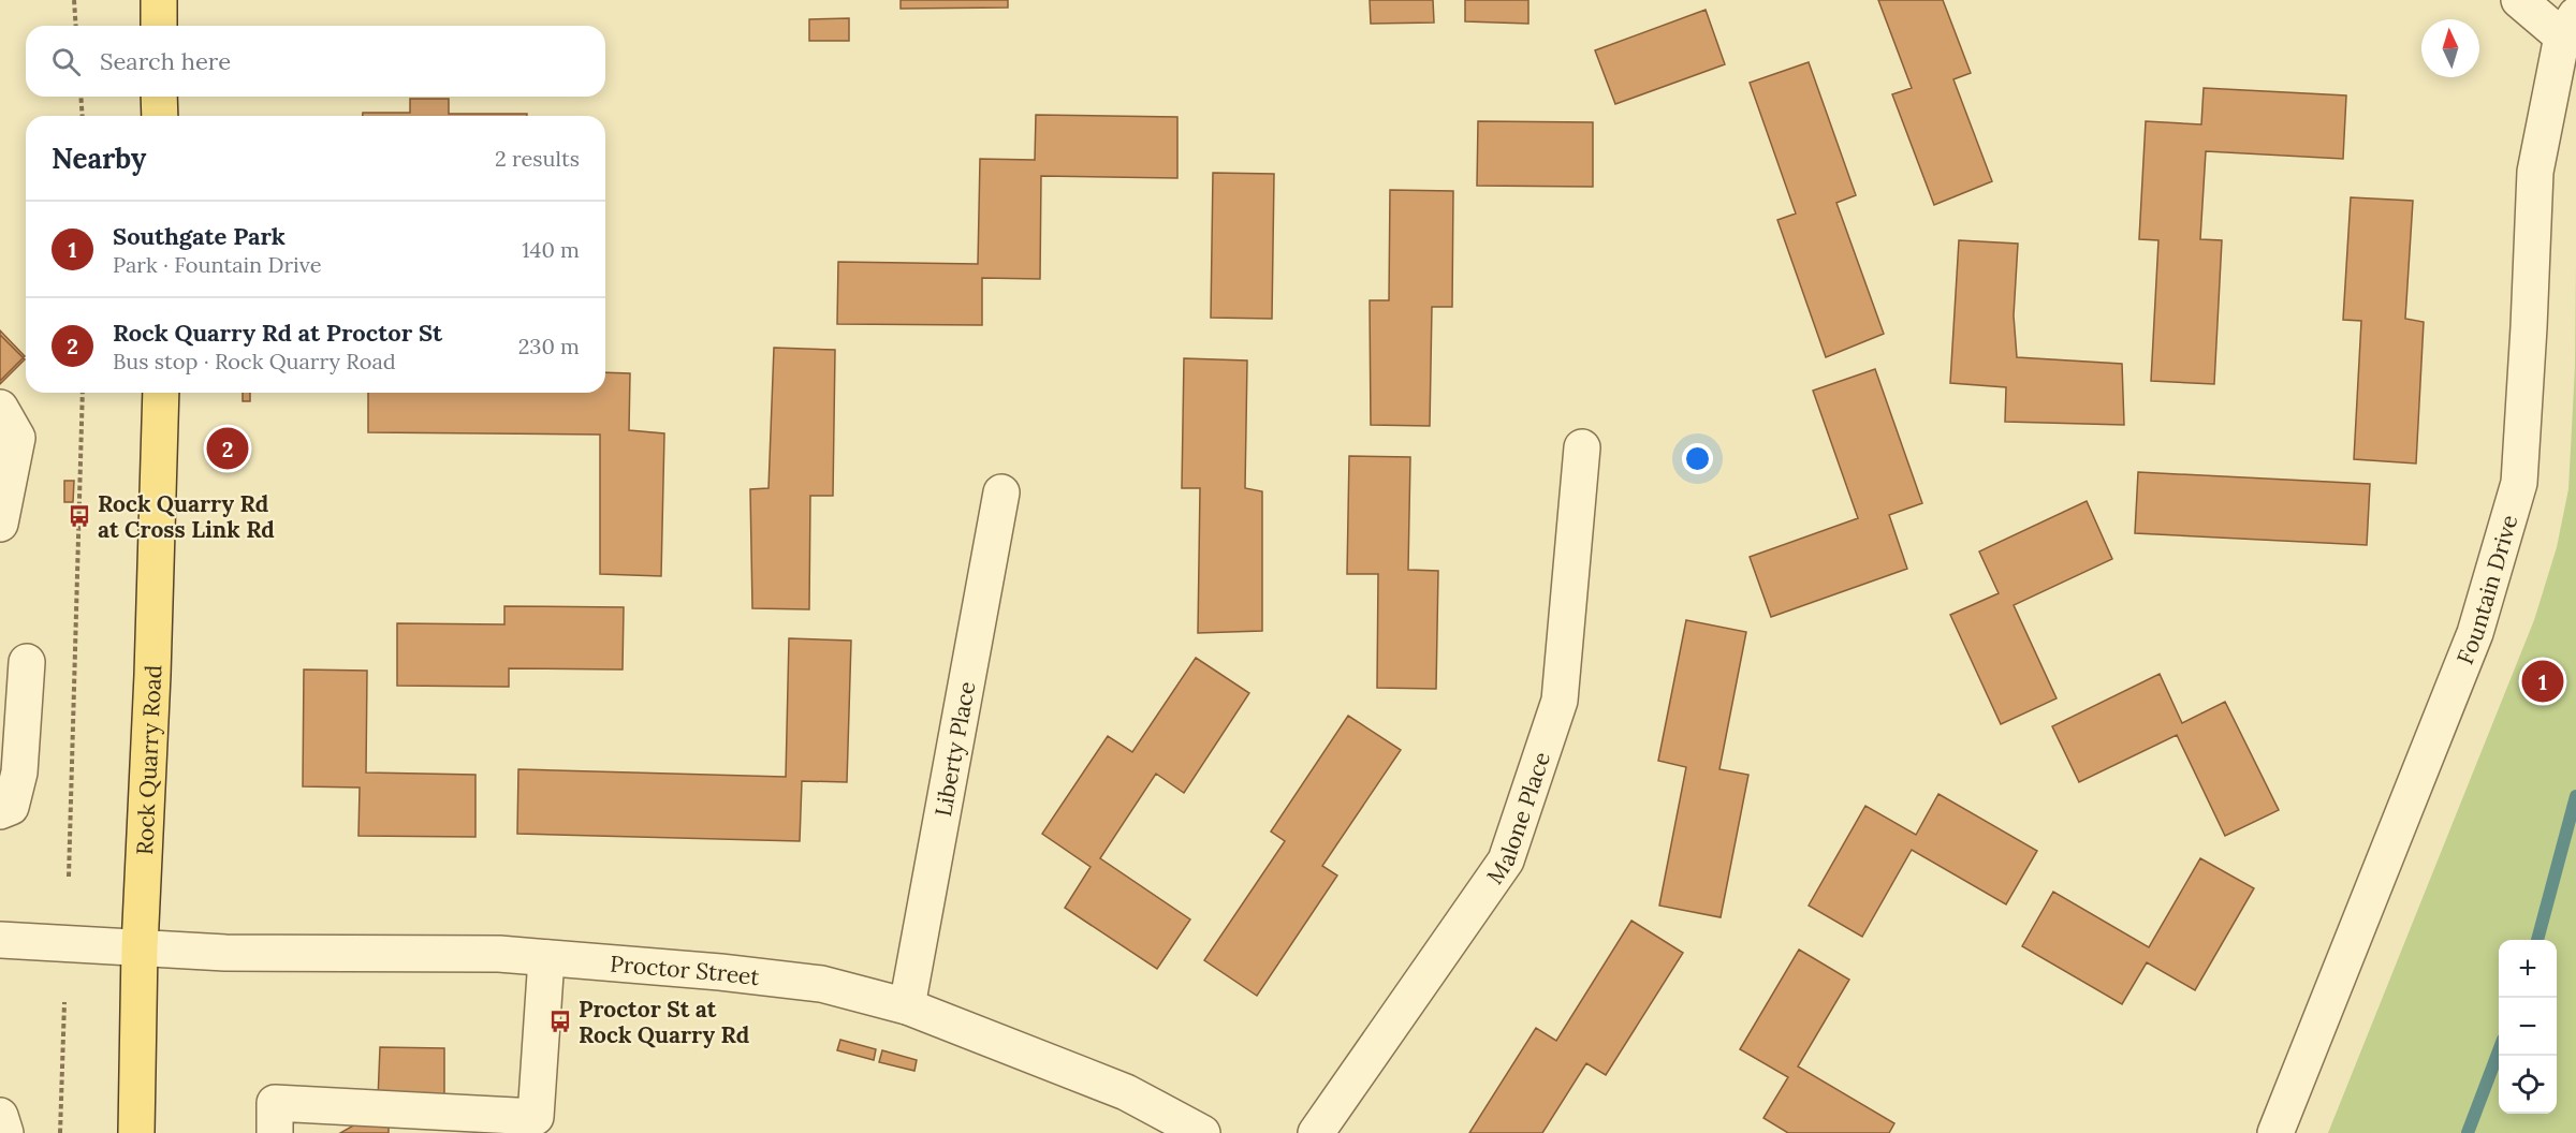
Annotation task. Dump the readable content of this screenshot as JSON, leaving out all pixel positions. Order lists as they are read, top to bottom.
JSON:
{
  "streets": {
    "main road": ["Rock Quarry Road"],
    "street": [
      "Fountain Drive",
      "Liberty Place",
      "Malone Place",
      "Proctor Street"
    ]
  },
  "crossings": [
    ["Liberty Place", "Proctor Street"],
    ["Rock Quarry Road", "Proctor Street"]
  ],
  "places": {
    "bus stop": ["Rock Quarry Rd at Cross Link Rd", "Proctor St at Rock Quarry Rd"]
  },
  "north": "top",
  "page": {
    "search": "Search here",
    "heading": ["Nearby", "2 results"],
    "list": [
      {
        "mark": "1",
        "name": "Southgate Park",
        "note": "Park · Fountain Drive",
        "value": "140 m"
      },
      {
        "mark": "2",
        "name": "Rock Quarry Rd at Proctor St",
        "note": "Bus stop · Rock Quarry Road",
        "value": "230 m"
      }
    ],
    "pins": ["2", "1"],
    "map_buttons": ["+", "−"]
  }
}
